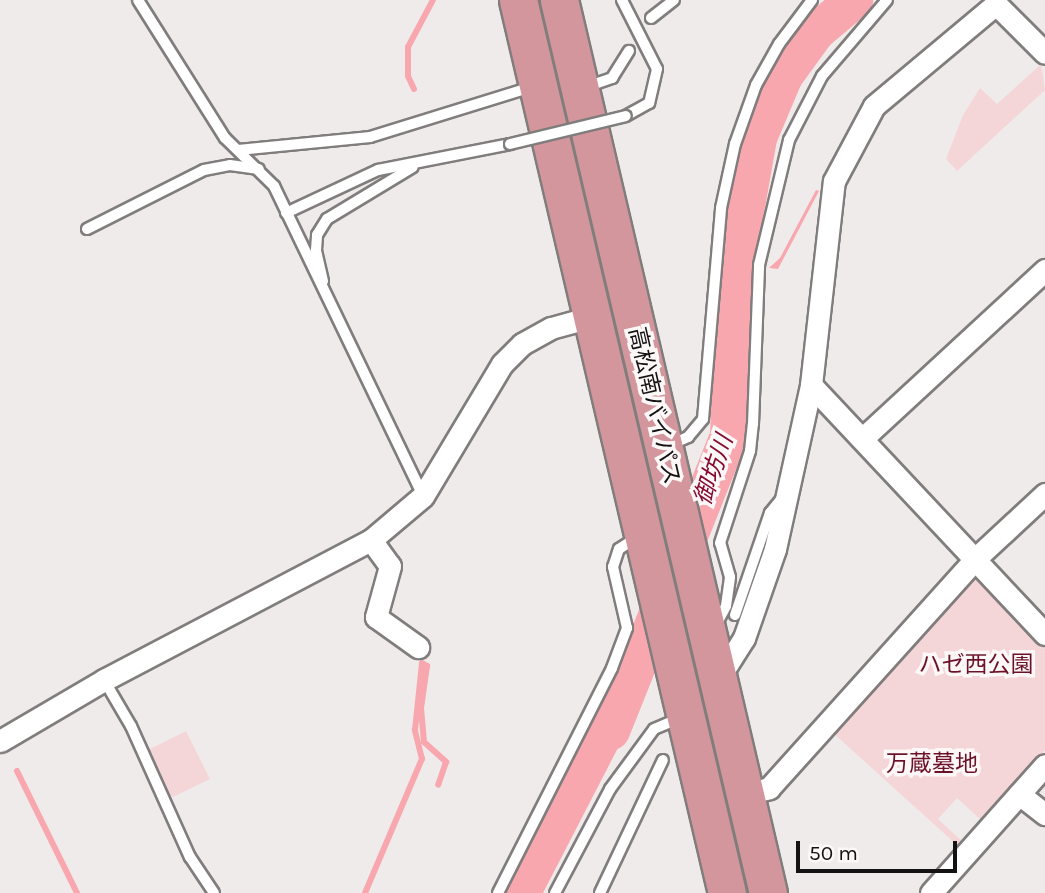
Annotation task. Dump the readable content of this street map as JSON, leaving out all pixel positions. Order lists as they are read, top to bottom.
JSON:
{
  "streets": {
    "highway": ["高松南バイパス"]
  },
  "water": ["御坊川"],
  "parks": ["ハゼ西公園", "万蔵墓地"],
  "scale_bar": "50 m"
}
